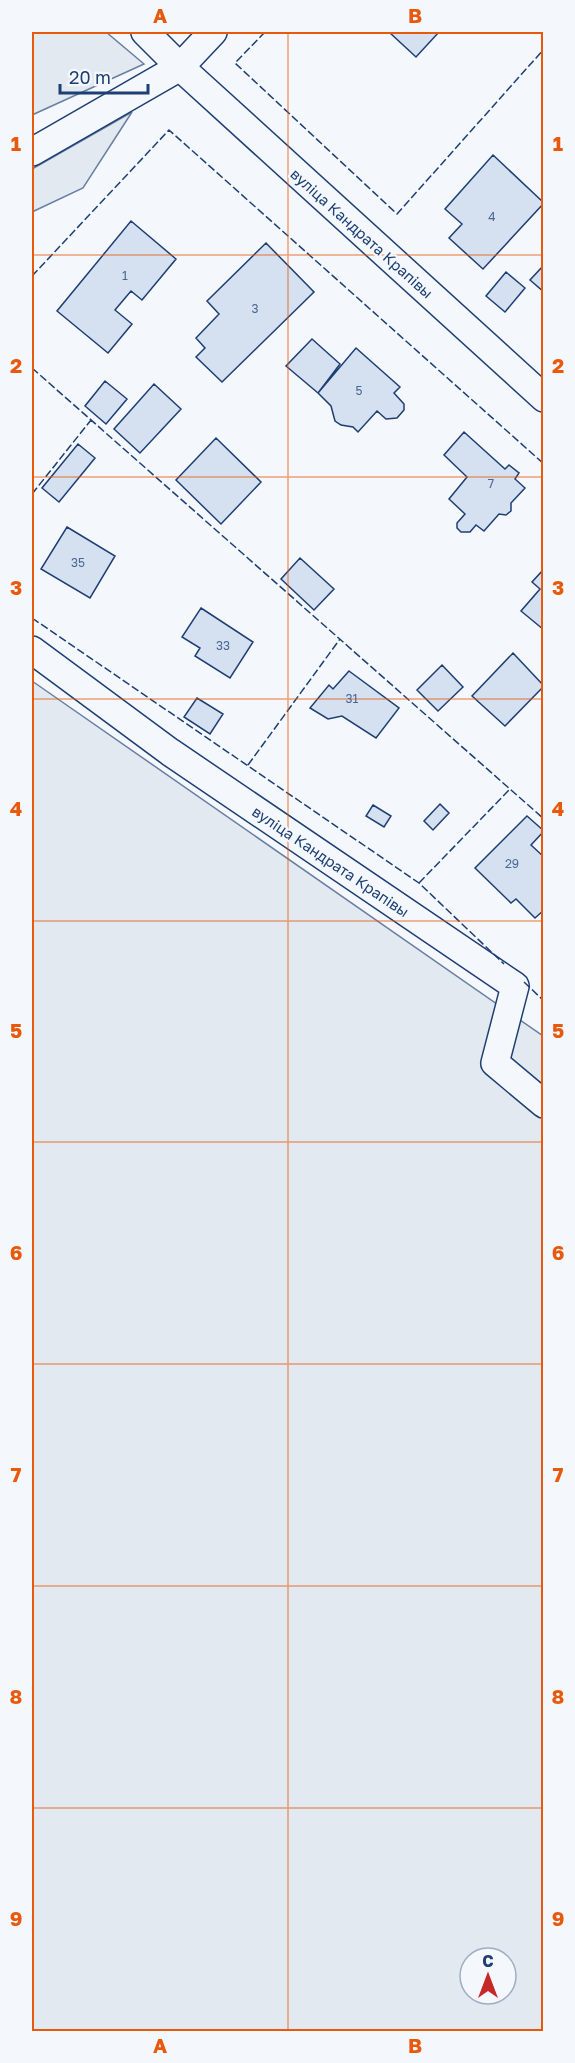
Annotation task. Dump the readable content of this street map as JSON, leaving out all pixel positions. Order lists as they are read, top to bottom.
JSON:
{
  "streets": {
    "street": ["вуліца Кандрата Крапівы"]
  },
  "house_numbers": [
    "4",
    "1",
    "3",
    "5",
    "7",
    "35",
    "33",
    "31",
    "29"
  ],
  "scale_bar": "20 m",
  "north": "top",
  "grid": {
    "columns": ["A", "B"],
    "rows": [
      "1",
      "2",
      "3",
      "4",
      "5",
      "6",
      "7",
      "8",
      "9"
    ]
  }
}
